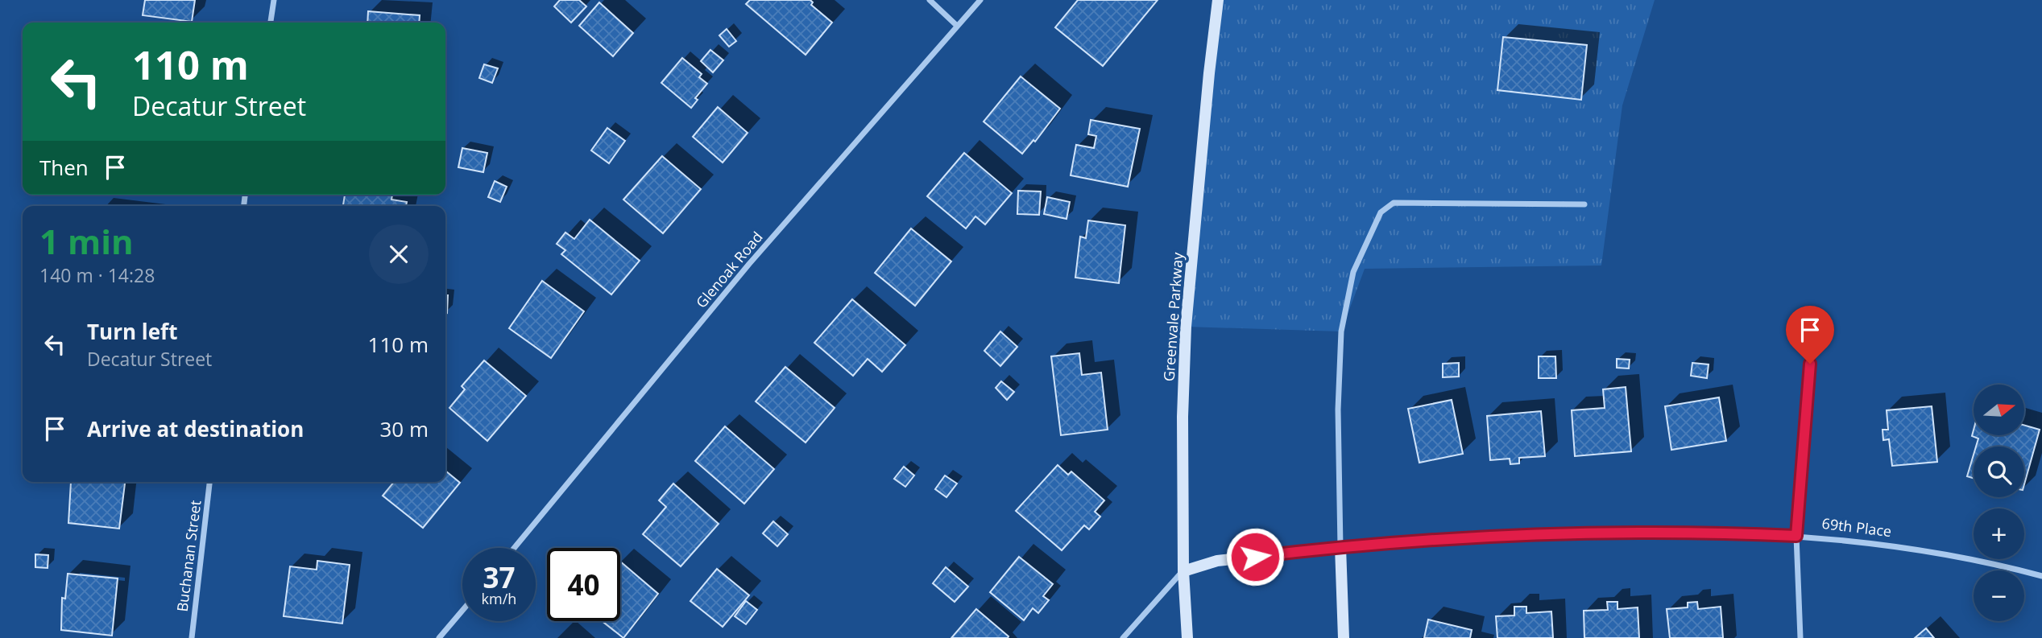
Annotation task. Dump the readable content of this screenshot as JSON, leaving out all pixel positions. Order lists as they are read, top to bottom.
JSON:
{
  "streets": {
    "street": [
      "Glenoak Road",
      "Greenvale Parkway",
      "69th Place",
      "Buchanan Street"
    ]
  },
  "crossings": [
    ["Greenvale Parkway", "69th Place"]
  ],
  "north": "right",
  "page": {
    "turn": ["110 m", "Decatur Street"],
    "then": "Then",
    "heading": ["1 min", "140 m · 14:28"],
    "list": [
      {
        "name": "Turn left",
        "note": "Decatur Street",
        "value": "110 m"
      },
      {
        "name": "Arrive at destination",
        "value": "30 m"
      }
    ],
    "map_buttons": ["+", "−"],
    "speed": "37 km/h",
    "limit": "40"
  }
}
